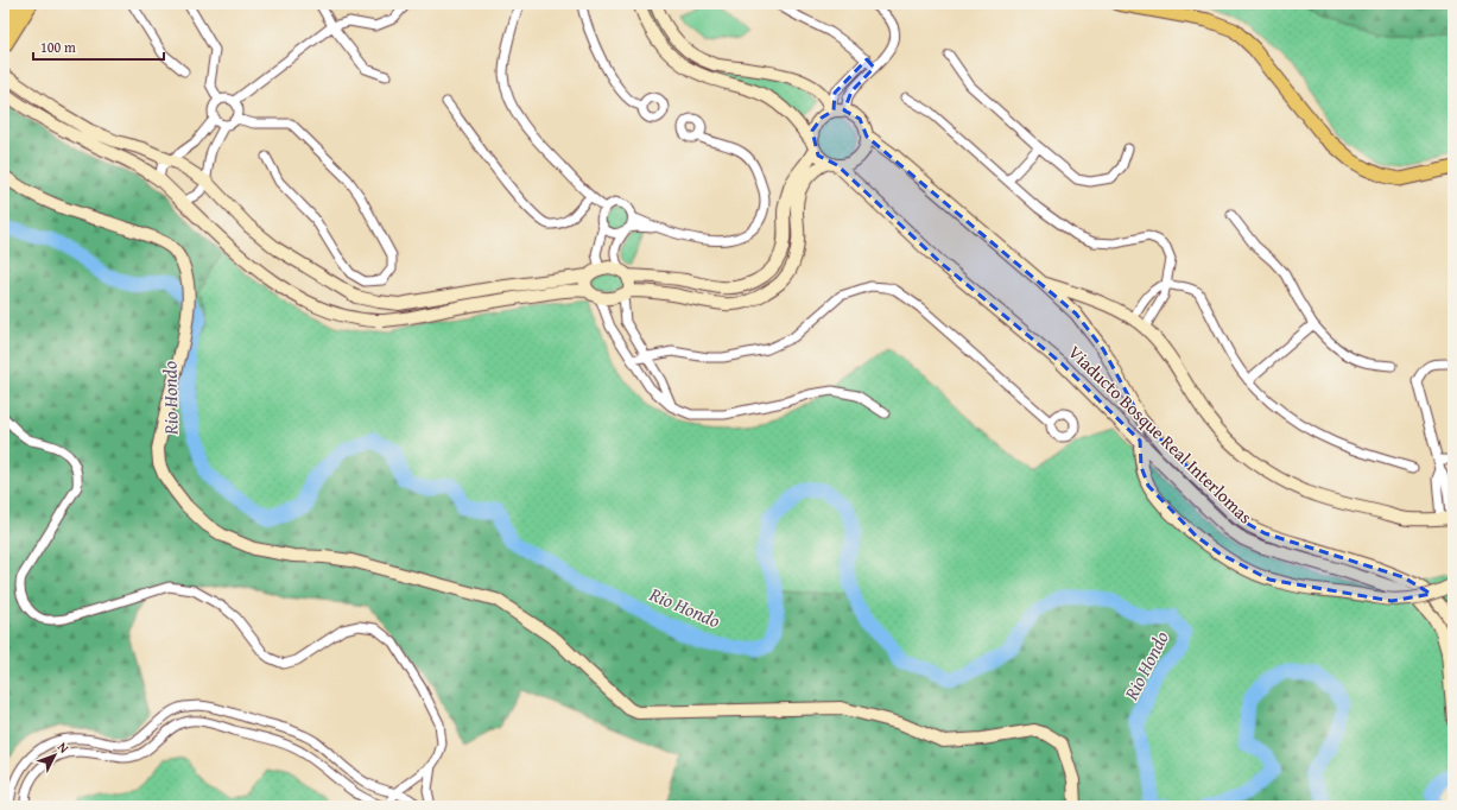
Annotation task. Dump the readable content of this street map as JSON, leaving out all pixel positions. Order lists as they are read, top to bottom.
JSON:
{
  "streets": {
    "main road": ["Viaducto Bosque Real Interlomas"]
  },
  "water": ["Rio Hondo"],
  "scale_bar": "100 m",
  "north": "top right"
}
